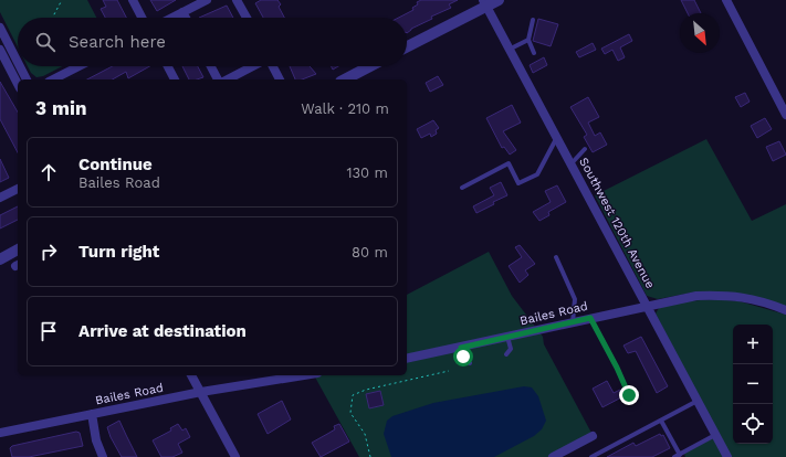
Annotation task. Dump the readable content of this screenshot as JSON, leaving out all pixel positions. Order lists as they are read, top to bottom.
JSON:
{
  "streets": {
    "street": ["Southwest 120th Avenue", "Bailes Road"]
  },
  "crossings": [
    ["Southwest 120th Avenue", "Bailes Road"]
  ],
  "north": "bottom right",
  "page": {
    "search": "Search here",
    "heading": ["3 min", "Walk · 210 m"],
    "list": [
      ["Continue", "Bailes Road", "130 m"],
      ["Turn right", "80 m"],
      "Arrive at destination"
    ],
    "map_buttons": ["+", "−"]
  }
}
